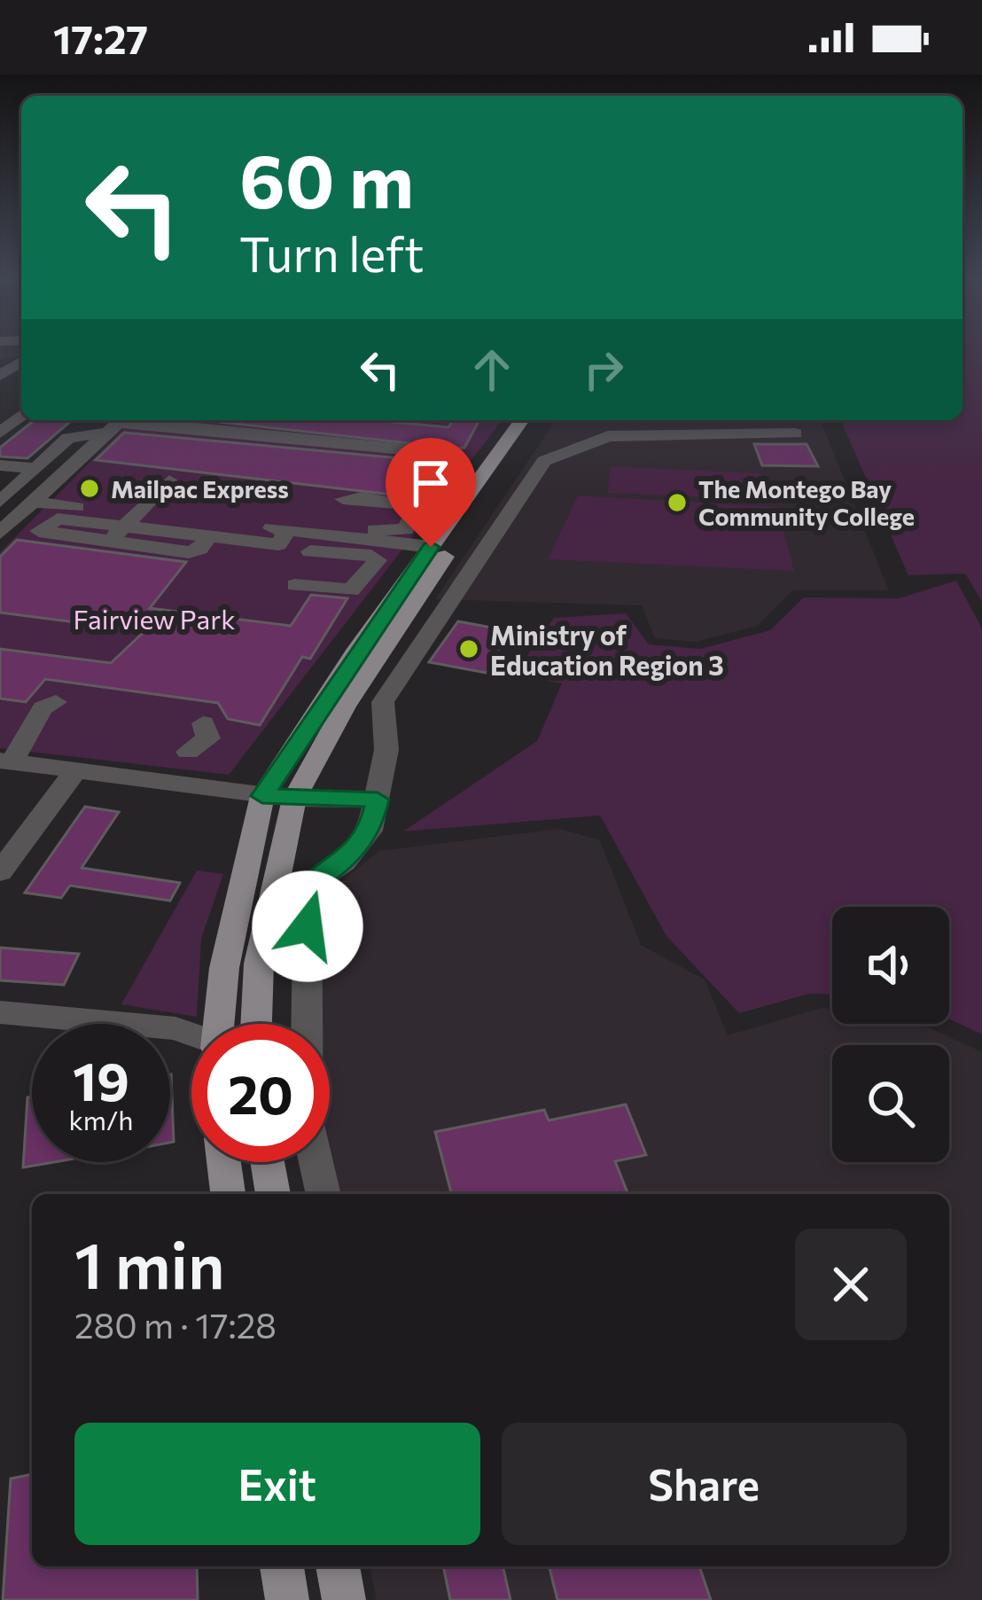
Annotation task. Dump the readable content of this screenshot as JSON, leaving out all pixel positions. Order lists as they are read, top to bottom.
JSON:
{
  "parks": ["Fairview Park"],
  "places": ["Mailpac Express", "The Montego Bay Community College", "Ministry of Education Region 3"],
  "page": {
    "status": "17:27",
    "turn": ["60 m", "Turn left"],
    "speed": "19 km/h",
    "limit": "20",
    "heading": ["1 min", "280 m · 17:28"],
    "buttons": ["Exit", "Share"]
  }
}
